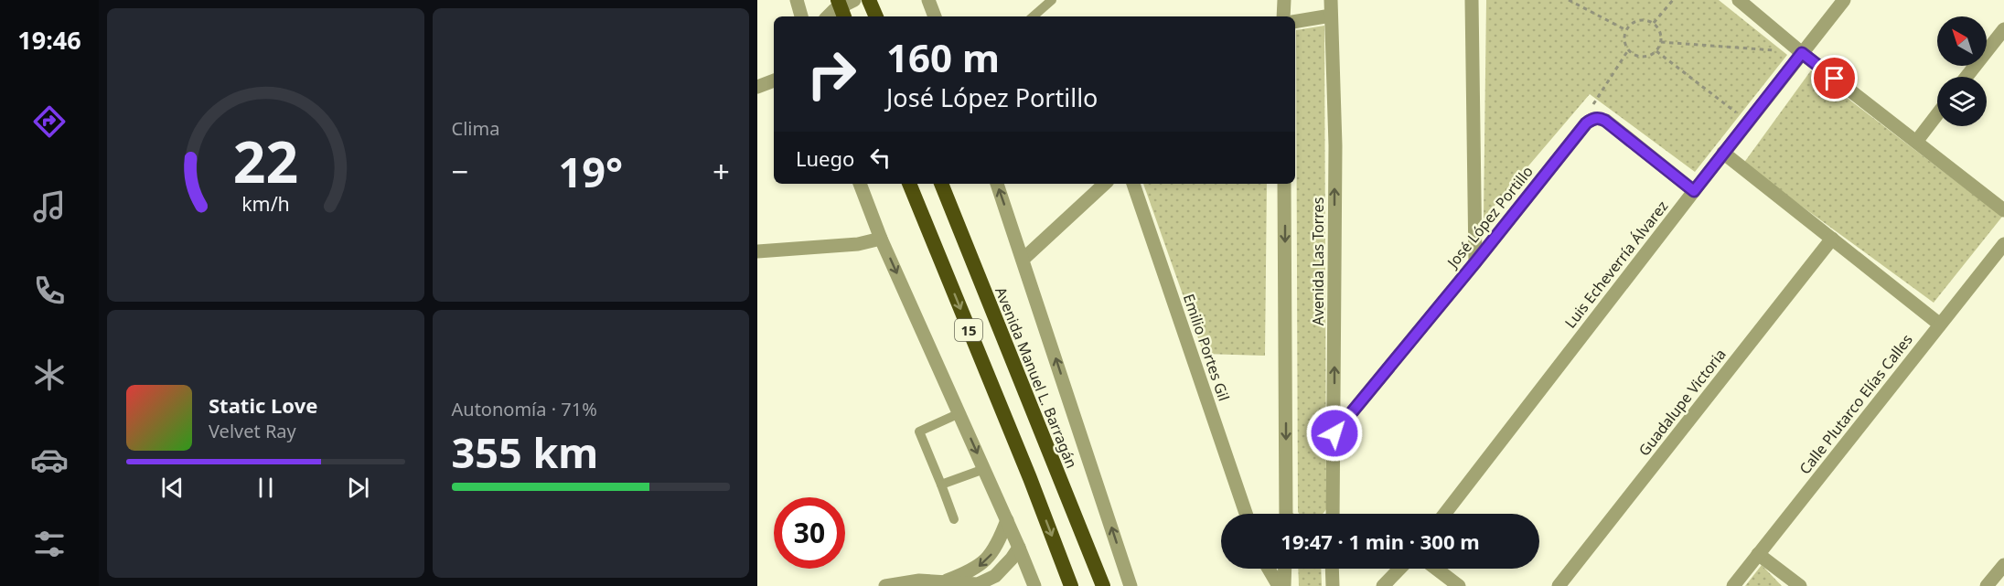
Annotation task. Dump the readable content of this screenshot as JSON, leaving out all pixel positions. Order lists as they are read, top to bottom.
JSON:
{
  "streets": {
    "highway": ["15", "Avenida Manuel L. Barragán"],
    "street": [
      "José López Portillo",
      "Avenida Las Torres",
      "Luis Echeverría Álvarez",
      "Emilio Portes Gil",
      "Guadalupe Victoria",
      "Calle Plutarco Elías Calles"
    ]
  },
  "crossings": [
    ["José López Portillo", "Avenida Las Torres"]
  ],
  "north": "top left",
  "page": {
    "tabs": "19:46",
    "tile": [
      "Clima",
      ["Autonomía · 71%", "355 km"]
    ],
    "turn": ["160 m", "José López Portillo"],
    "then": "Luego",
    "heat": ["−", "19°", "+"],
    "song": ["Static Love", "Velvet Ray"],
    "limit": "30",
    "trip": "19:47 · 1 min · 300 m",
    "gauge": ["22", "km/h"]
  }
}
